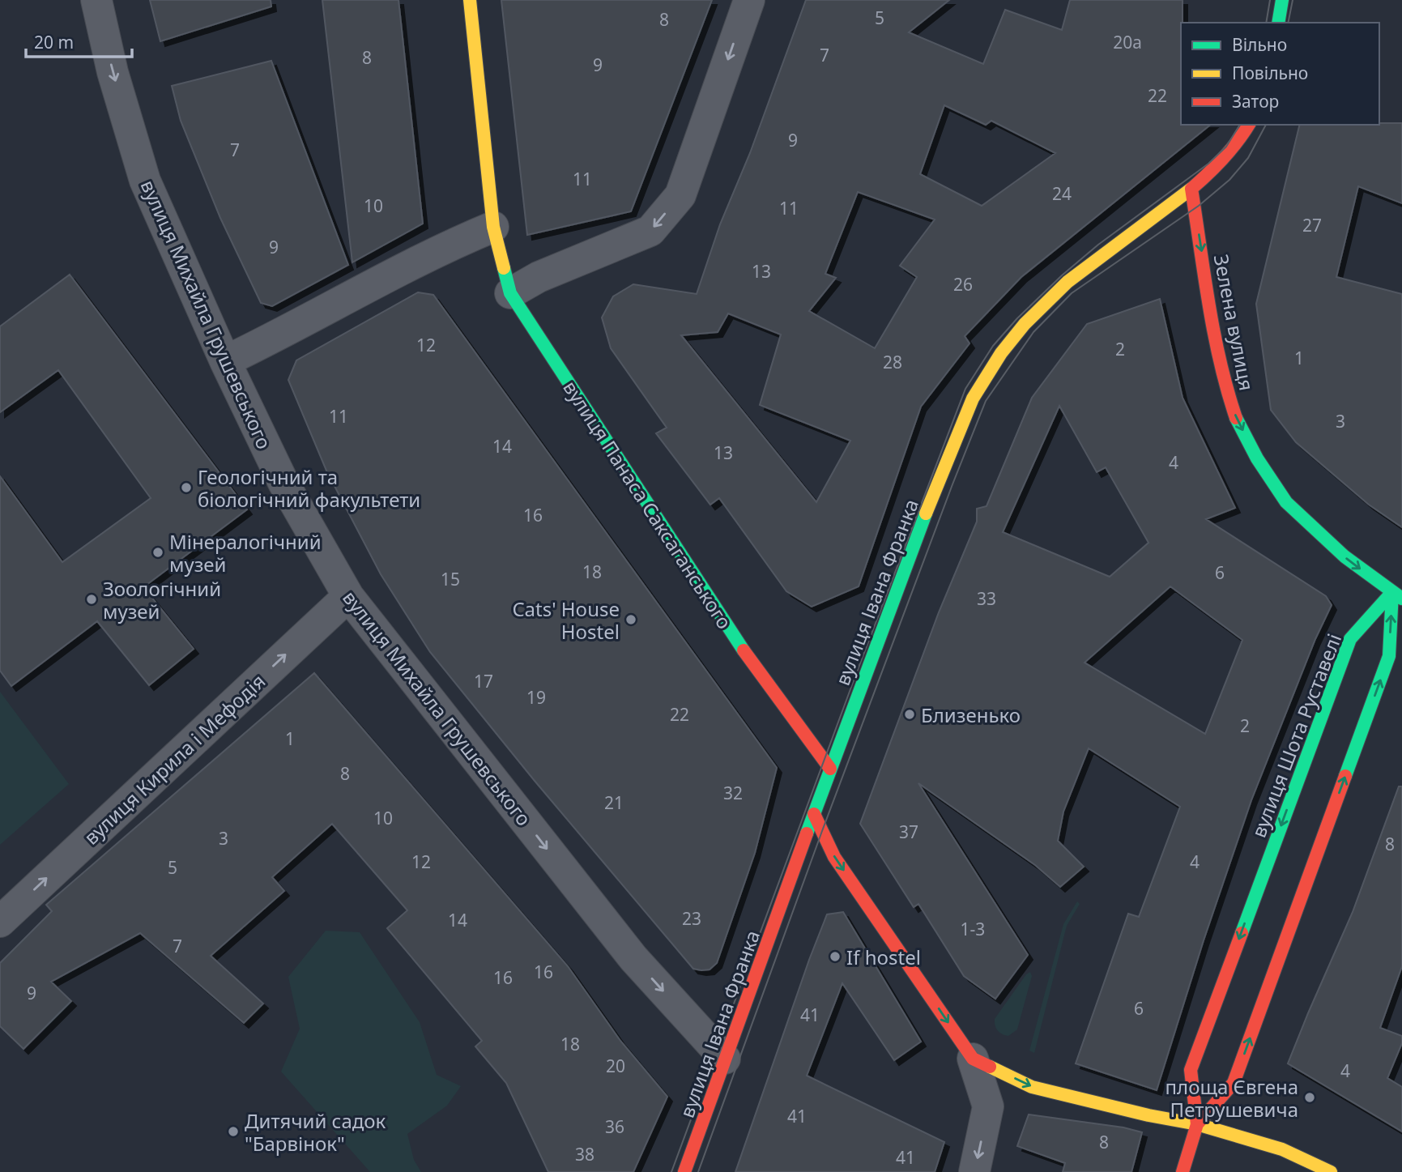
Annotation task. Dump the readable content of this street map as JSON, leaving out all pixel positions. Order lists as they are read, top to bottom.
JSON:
{
  "streets": {
    "main road": [
      "Зелена вулиця",
      "вулиця Панаса Саксаганського",
      "вулиця Івана Франка",
      "вулиця Шота Руставелі"
    ],
    "street": ["вулиця Михайла Грушевського", "вулиця Кирила і Мефодія"]
  },
  "crossings": [
    ["вулиця Михайла Грушевського", "вулиця Івана Франка"],
    ["вулиця Михайла Грушевського", "вулиця Кирила і Мефодія"],
    ["Зелена вулиця", "вулиця Івана Франка"],
    ["Зелена вулиця", "вулиця Шота Руставелі"],
    ["вулиця Панаса Саксаганського", "вулиця Івана Франка"]
  ],
  "one_way": ["вулиця Михайла Грушевського", "Зелена вулиця", "вулиця Кирила і Мефодія"],
  "places": [
    "Геологічний та біологічний факультети",
    "Мінералогічний музей",
    "Зоологічний музей",
    "Cats' House Hostel",
    "Близенько",
    "If hostel",
    "площа Євгена Петрушевича",
    "Дитячий садок \"Барвінок\""
  ],
  "house_numbers": [
    "5",
    "8",
    "20а",
    "7",
    "8",
    "9",
    "22",
    "9",
    "7",
    "11",
    "24",
    "10",
    "11",
    "27",
    "9",
    "13",
    "26",
    "12",
    "2",
    "1",
    "28",
    "11",
    "3",
    "14",
    "13",
    "4",
    "16",
    "18",
    "6",
    "15",
    "33",
    "17",
    "19",
    "22",
    "2",
    "1",
    "8",
    "32",
    "21",
    "10",
    "37",
    "3",
    "8",
    "12",
    "4",
    "5",
    "23",
    "14",
    "1-3",
    "7",
    "16",
    "16",
    "9",
    "6",
    "41",
    "18",
    "20",
    "4",
    "41",
    "36",
    "8",
    "38",
    "41"
  ],
  "legend": ["Вільно", "Повільно", "Затор"],
  "scale_bar": "20 m"
}
